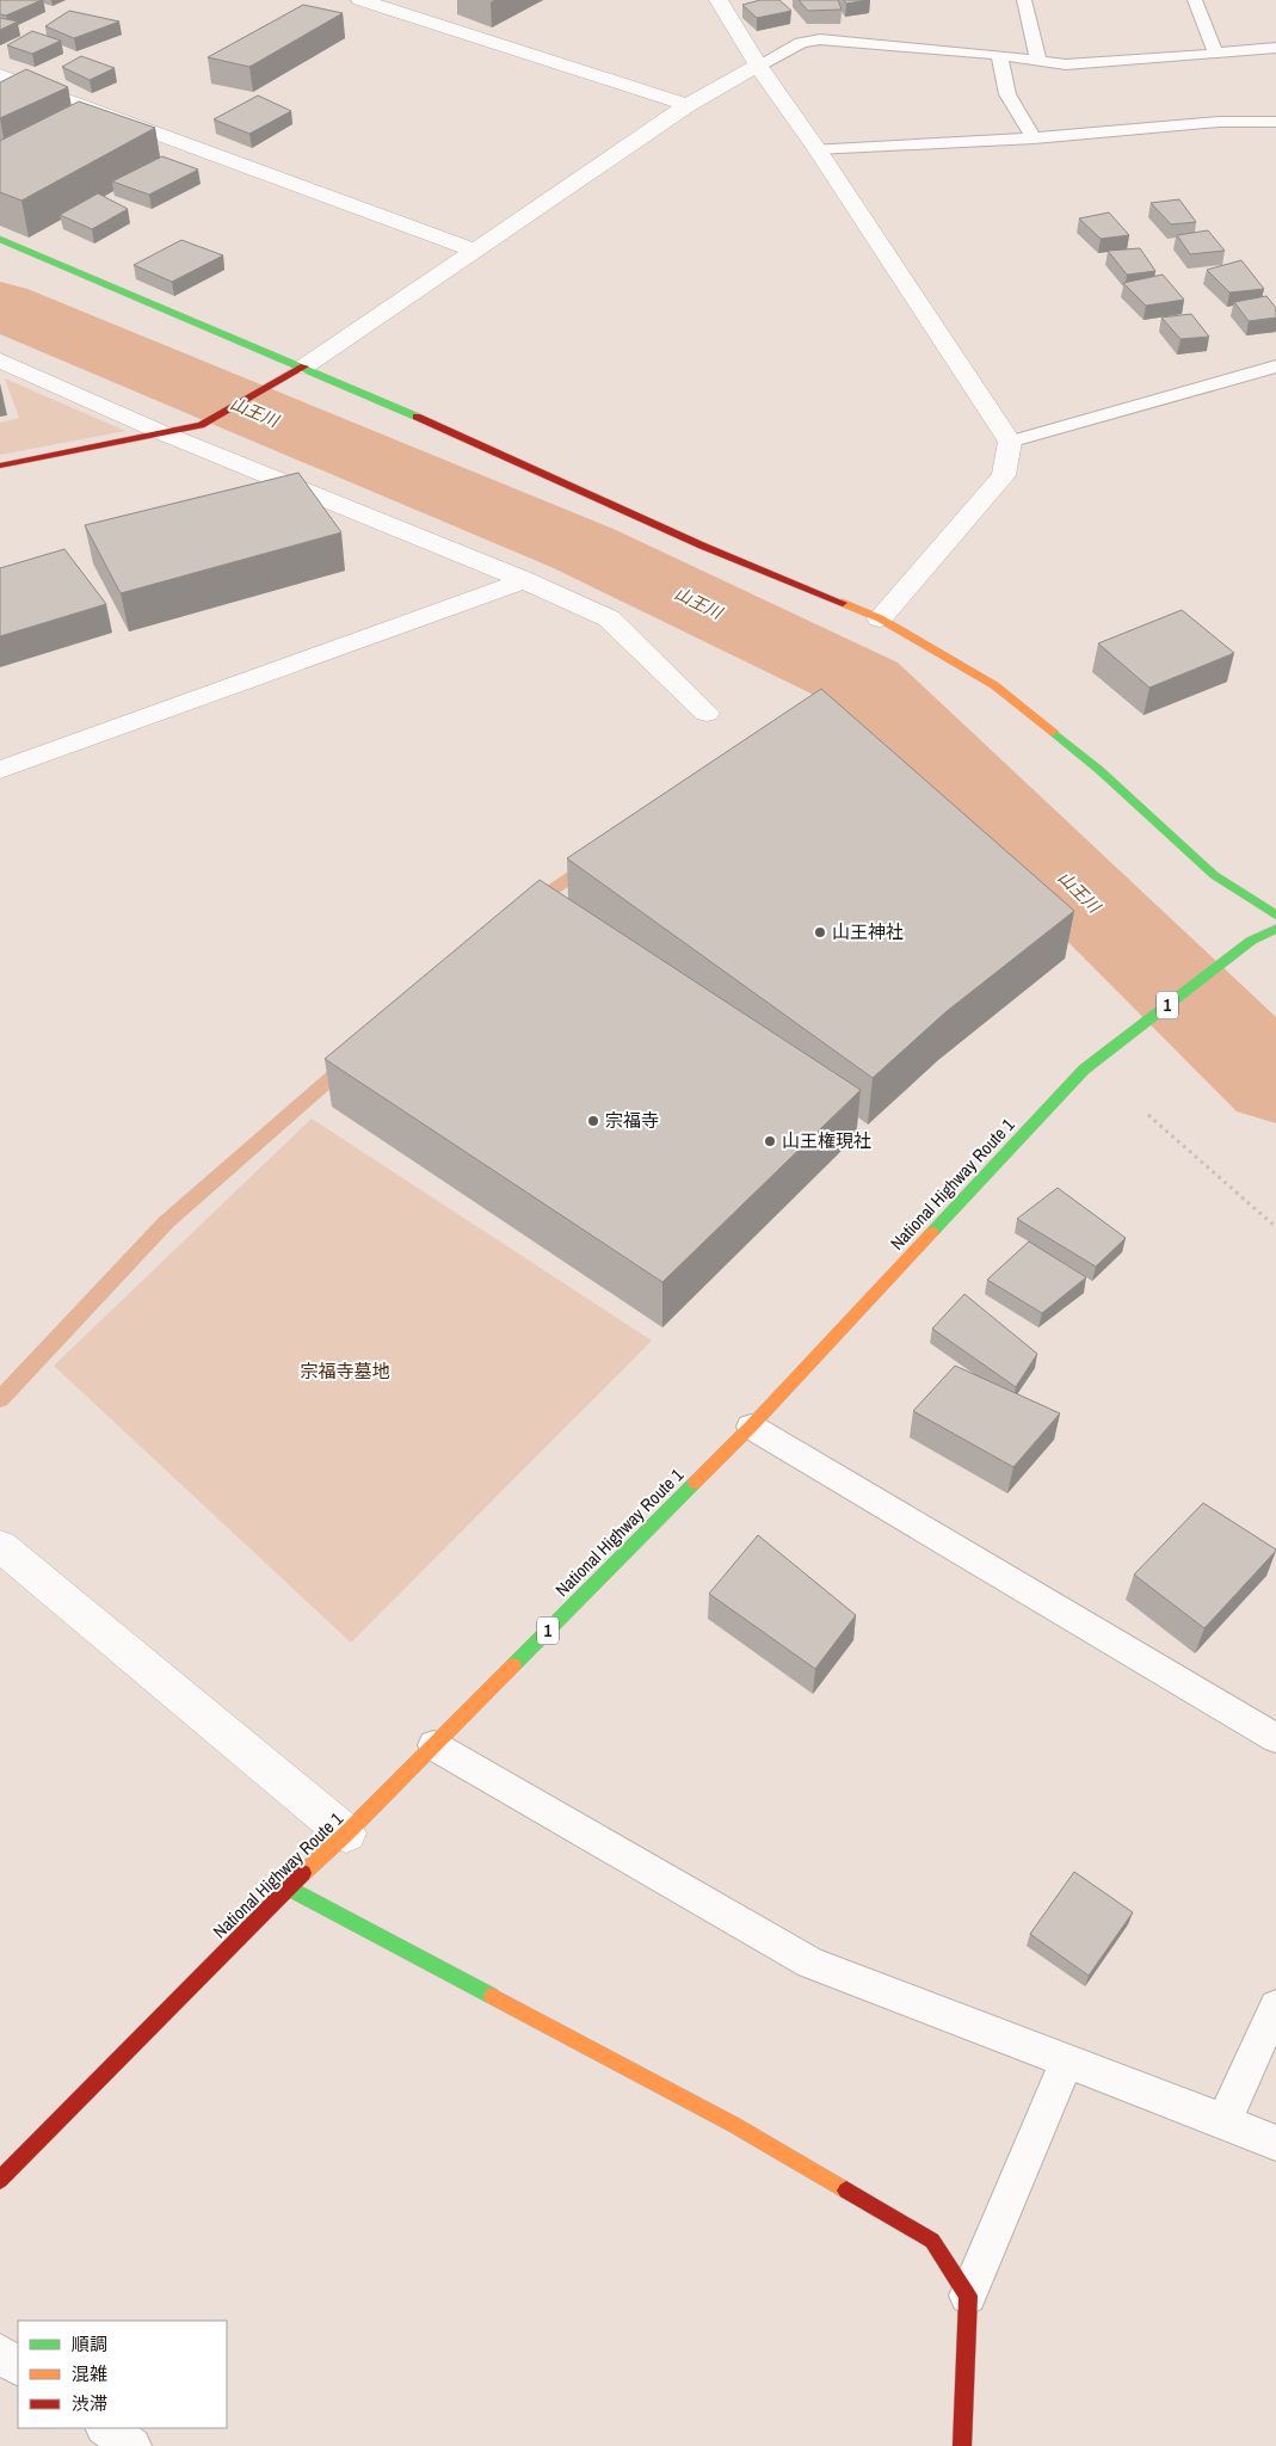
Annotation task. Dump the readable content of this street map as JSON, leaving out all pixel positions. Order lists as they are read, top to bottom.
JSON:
{
  "streets": {
    "main road": ["1", "National Highway Route 1"]
  },
  "water": ["山王川"],
  "parks": ["宗福寺墓地"],
  "places": ["山王神社", "宗福寺", "山王権現社"],
  "legend": ["順調", "混雑", "渋滞"]
}
